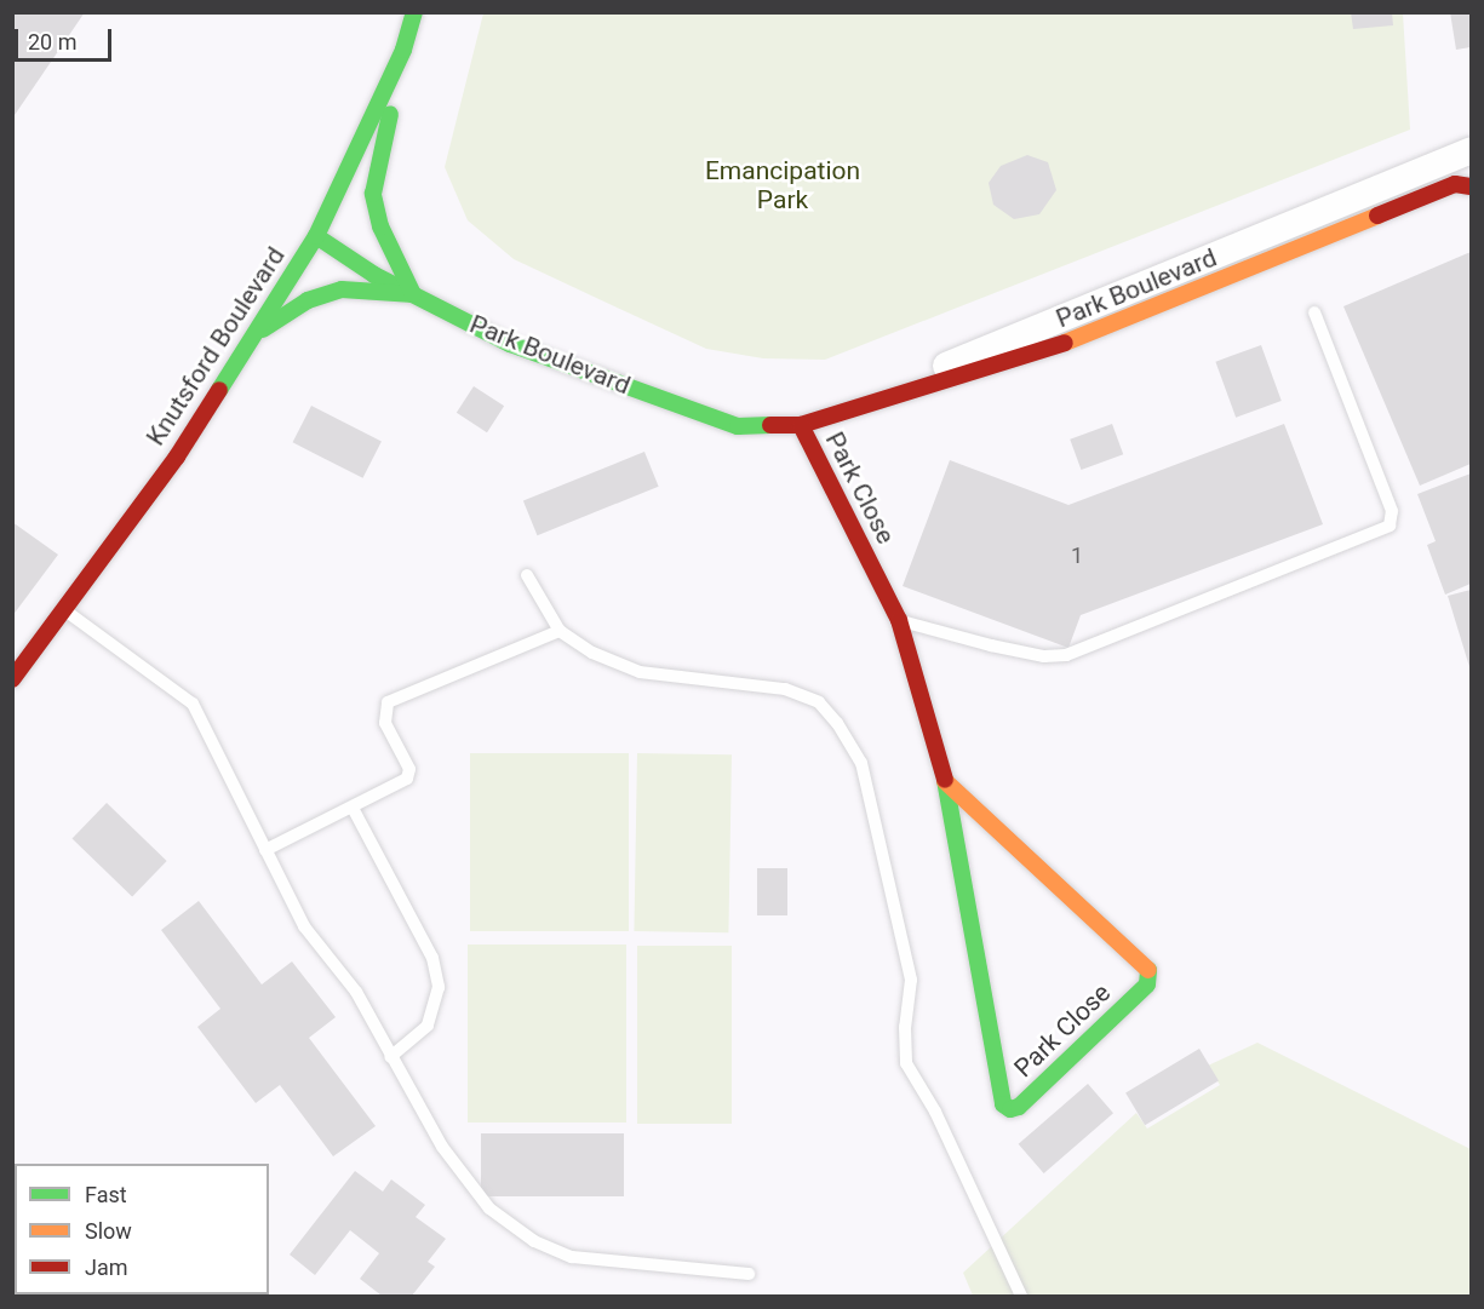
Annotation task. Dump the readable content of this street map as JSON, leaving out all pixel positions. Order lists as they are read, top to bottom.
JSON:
{
  "streets": {
    "street": ["Park Boulevard", "Knutsford Boulevard", "Park Close"]
  },
  "crossings": [
    ["Park Boulevard", "Knutsford Boulevard"],
    ["Park Boulevard", "Park Close"]
  ],
  "parks": ["Emancipation Park"],
  "house_numbers": ["1"],
  "legend": ["Fast", "Slow", "Jam"],
  "scale_bar": "20 m"
}
